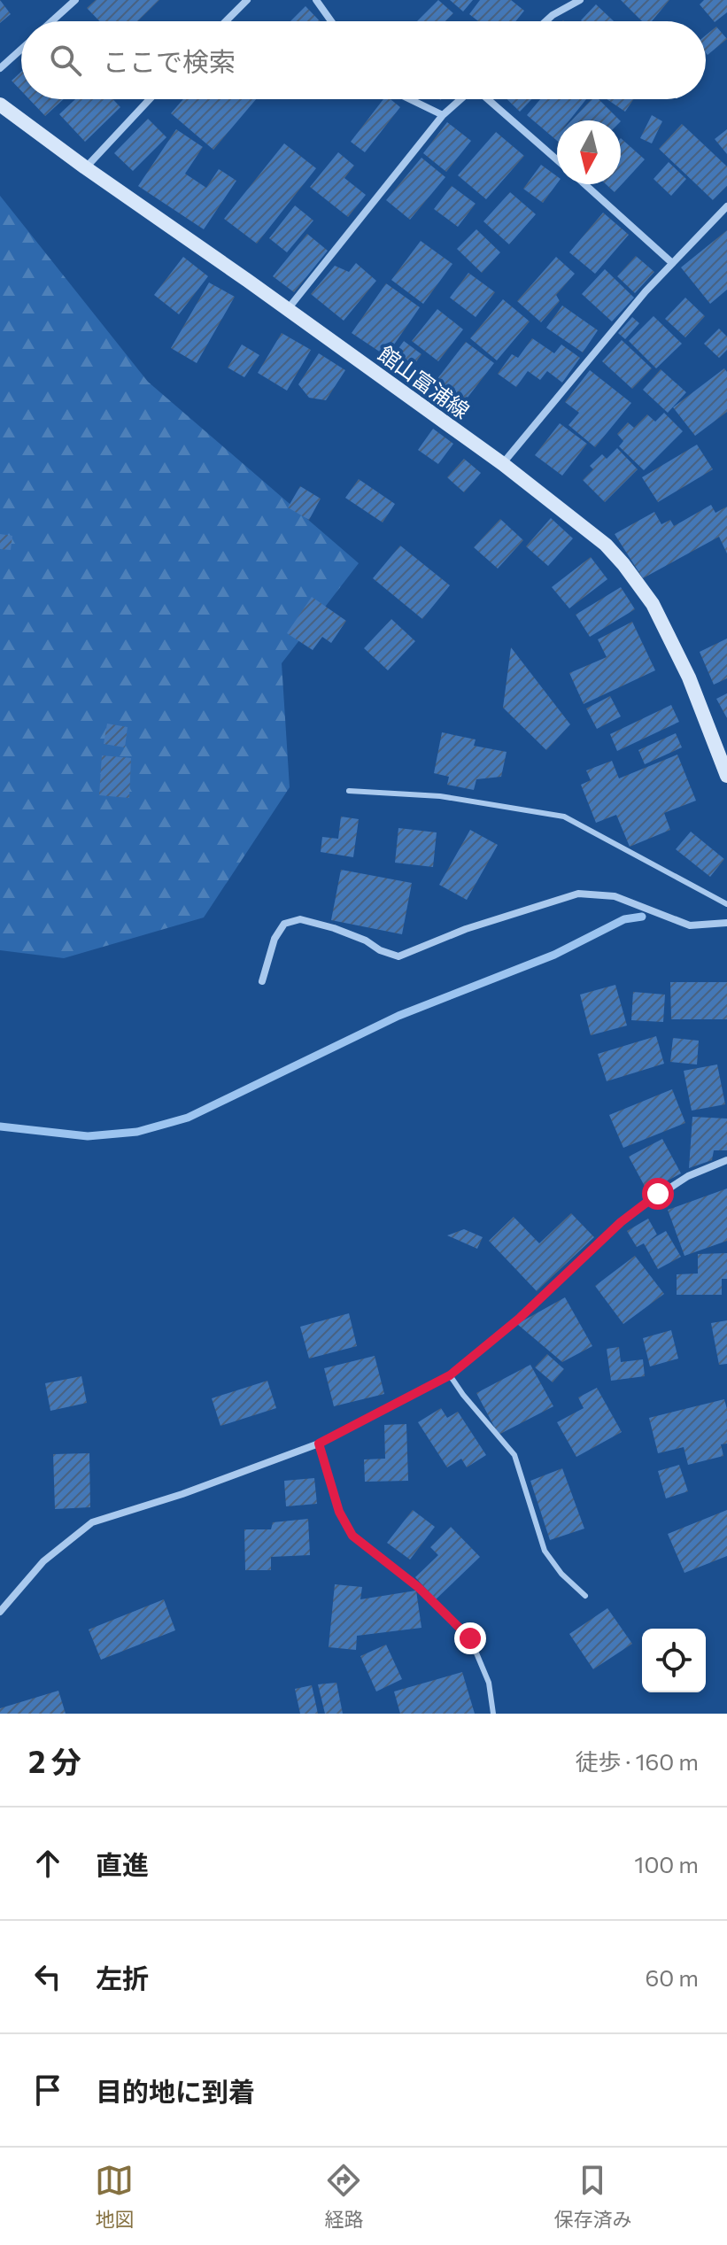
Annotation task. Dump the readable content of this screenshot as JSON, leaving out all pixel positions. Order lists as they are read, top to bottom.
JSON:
{
  "streets": {
    "main road": ["館山富浦線"]
  },
  "north": "bottom",
  "page": {
    "search": "ここで検索",
    "heading": ["2 分", "徒歩 · 160 m"],
    "list": [
      ["直進", "100 m"],
      ["左折", "60 m"],
      "目的地に到着"
    ],
    "nav": ["地図", "経路", "保存済み"]
  }
}
